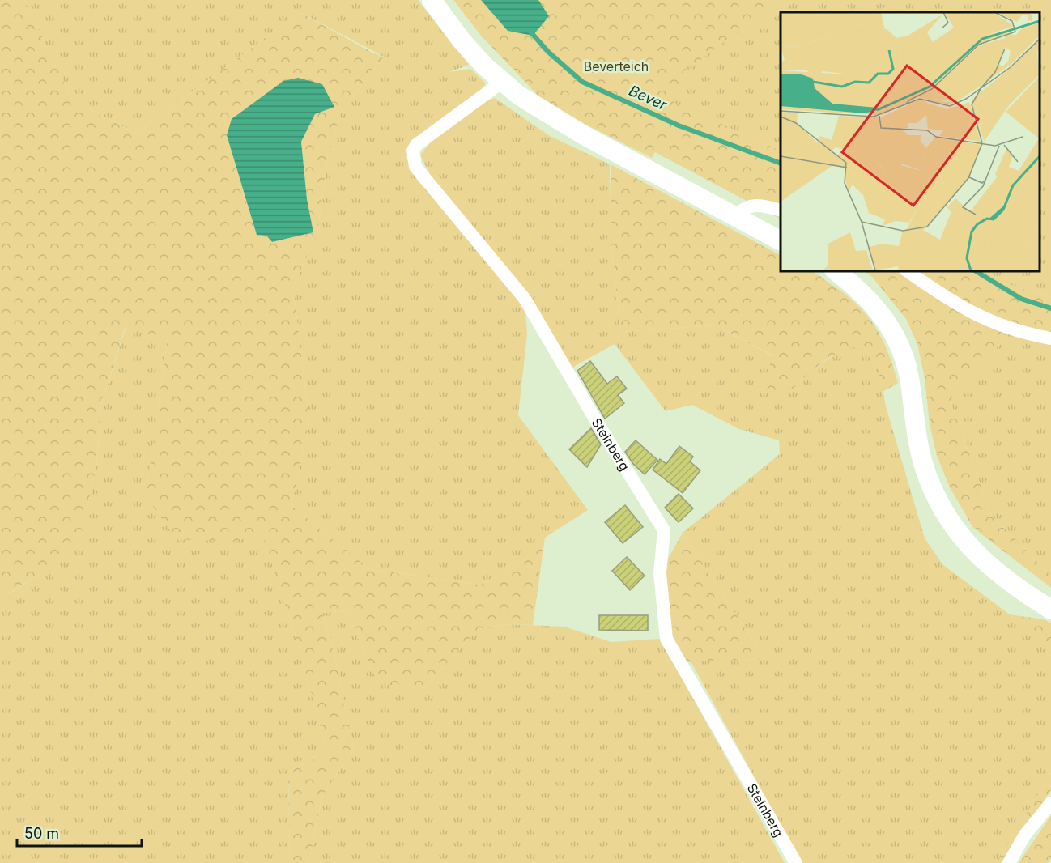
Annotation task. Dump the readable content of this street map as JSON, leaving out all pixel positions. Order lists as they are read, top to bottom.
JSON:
{
  "streets": {
    "street": ["Steinberg"]
  },
  "water": ["Bever"],
  "parks": ["Beverteich"],
  "scale_bar": "50 m"
}
